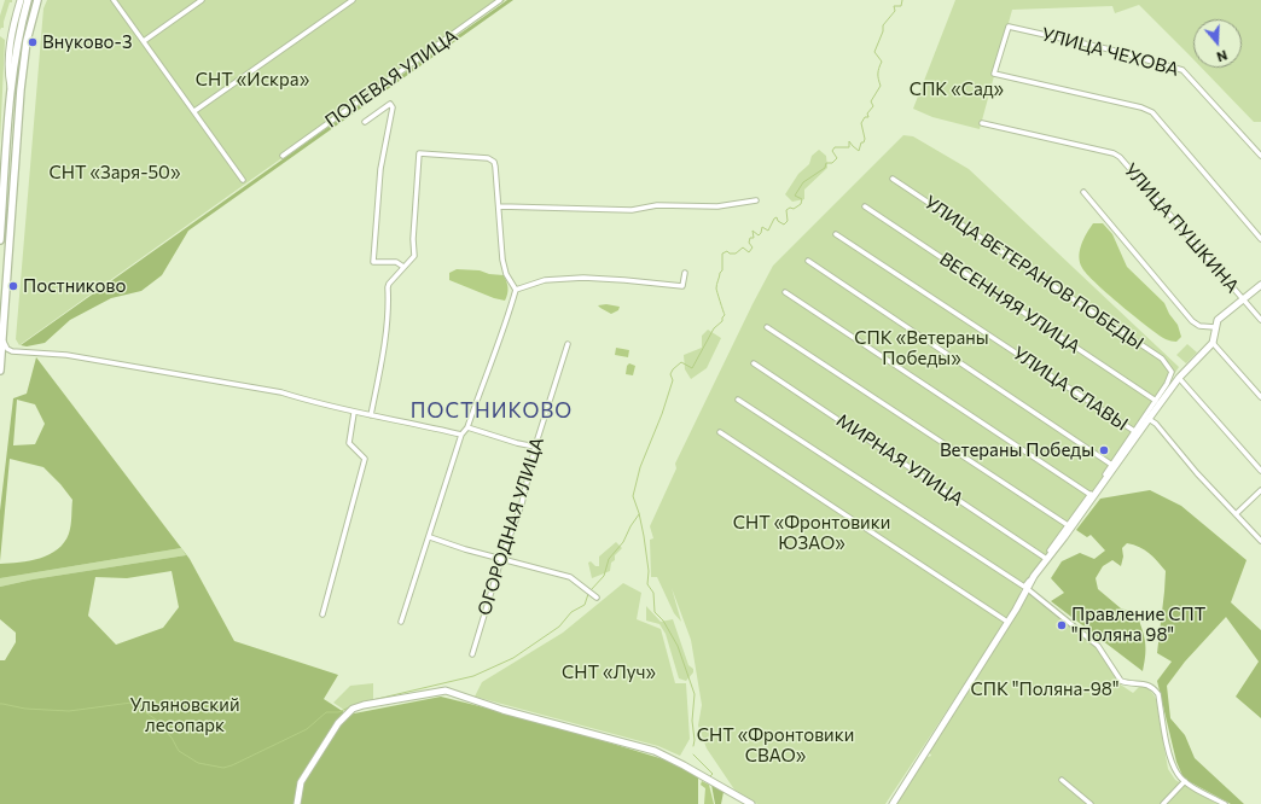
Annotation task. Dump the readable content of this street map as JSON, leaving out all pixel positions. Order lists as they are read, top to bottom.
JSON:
{
  "streets": {
    "street": [
      "УЛИЦА ЧЕХОВА",
      "ПОЛЕВАЯ УЛИЦА",
      "УЛИЦА ПУШКИНА",
      "УЛИЦА ВЕТЕРАНОВ ПОБЕДЫ",
      "ВЕСЕННЯЯ УЛИЦА",
      "УЛИЦА СЛАВЫ",
      "МИРНАЯ УЛИЦА",
      "ОГОРОДНАЯ УЛИЦА"
    ]
  },
  "crossings": [
    ["УЛИЦА ВЕТЕРАНОВ ПОБЕДЫ", "ВЕСЕННЯЯ УЛИЦА"]
  ],
  "districts": ["ПОСТНИКОВО"],
  "parks": [
    "СНТ «Искра»",
    "СПК «Сад»",
    "СНТ «Заря-50»",
    "СПК «Ветераны Победы»",
    "СНТ «Фронтовики ЮЗАО»",
    "СНТ «Луч»",
    "СПК \"Поляна-98\"",
    "Ульяновский лесопарк",
    "СНТ «Фронтовики СВАО»"
  ],
  "places": [
    "Внуково-3",
    "Постниково",
    "Ветераны Победы",
    "Правление СПТ \"Поляна 98\""
  ],
  "north": "bottom"
}
